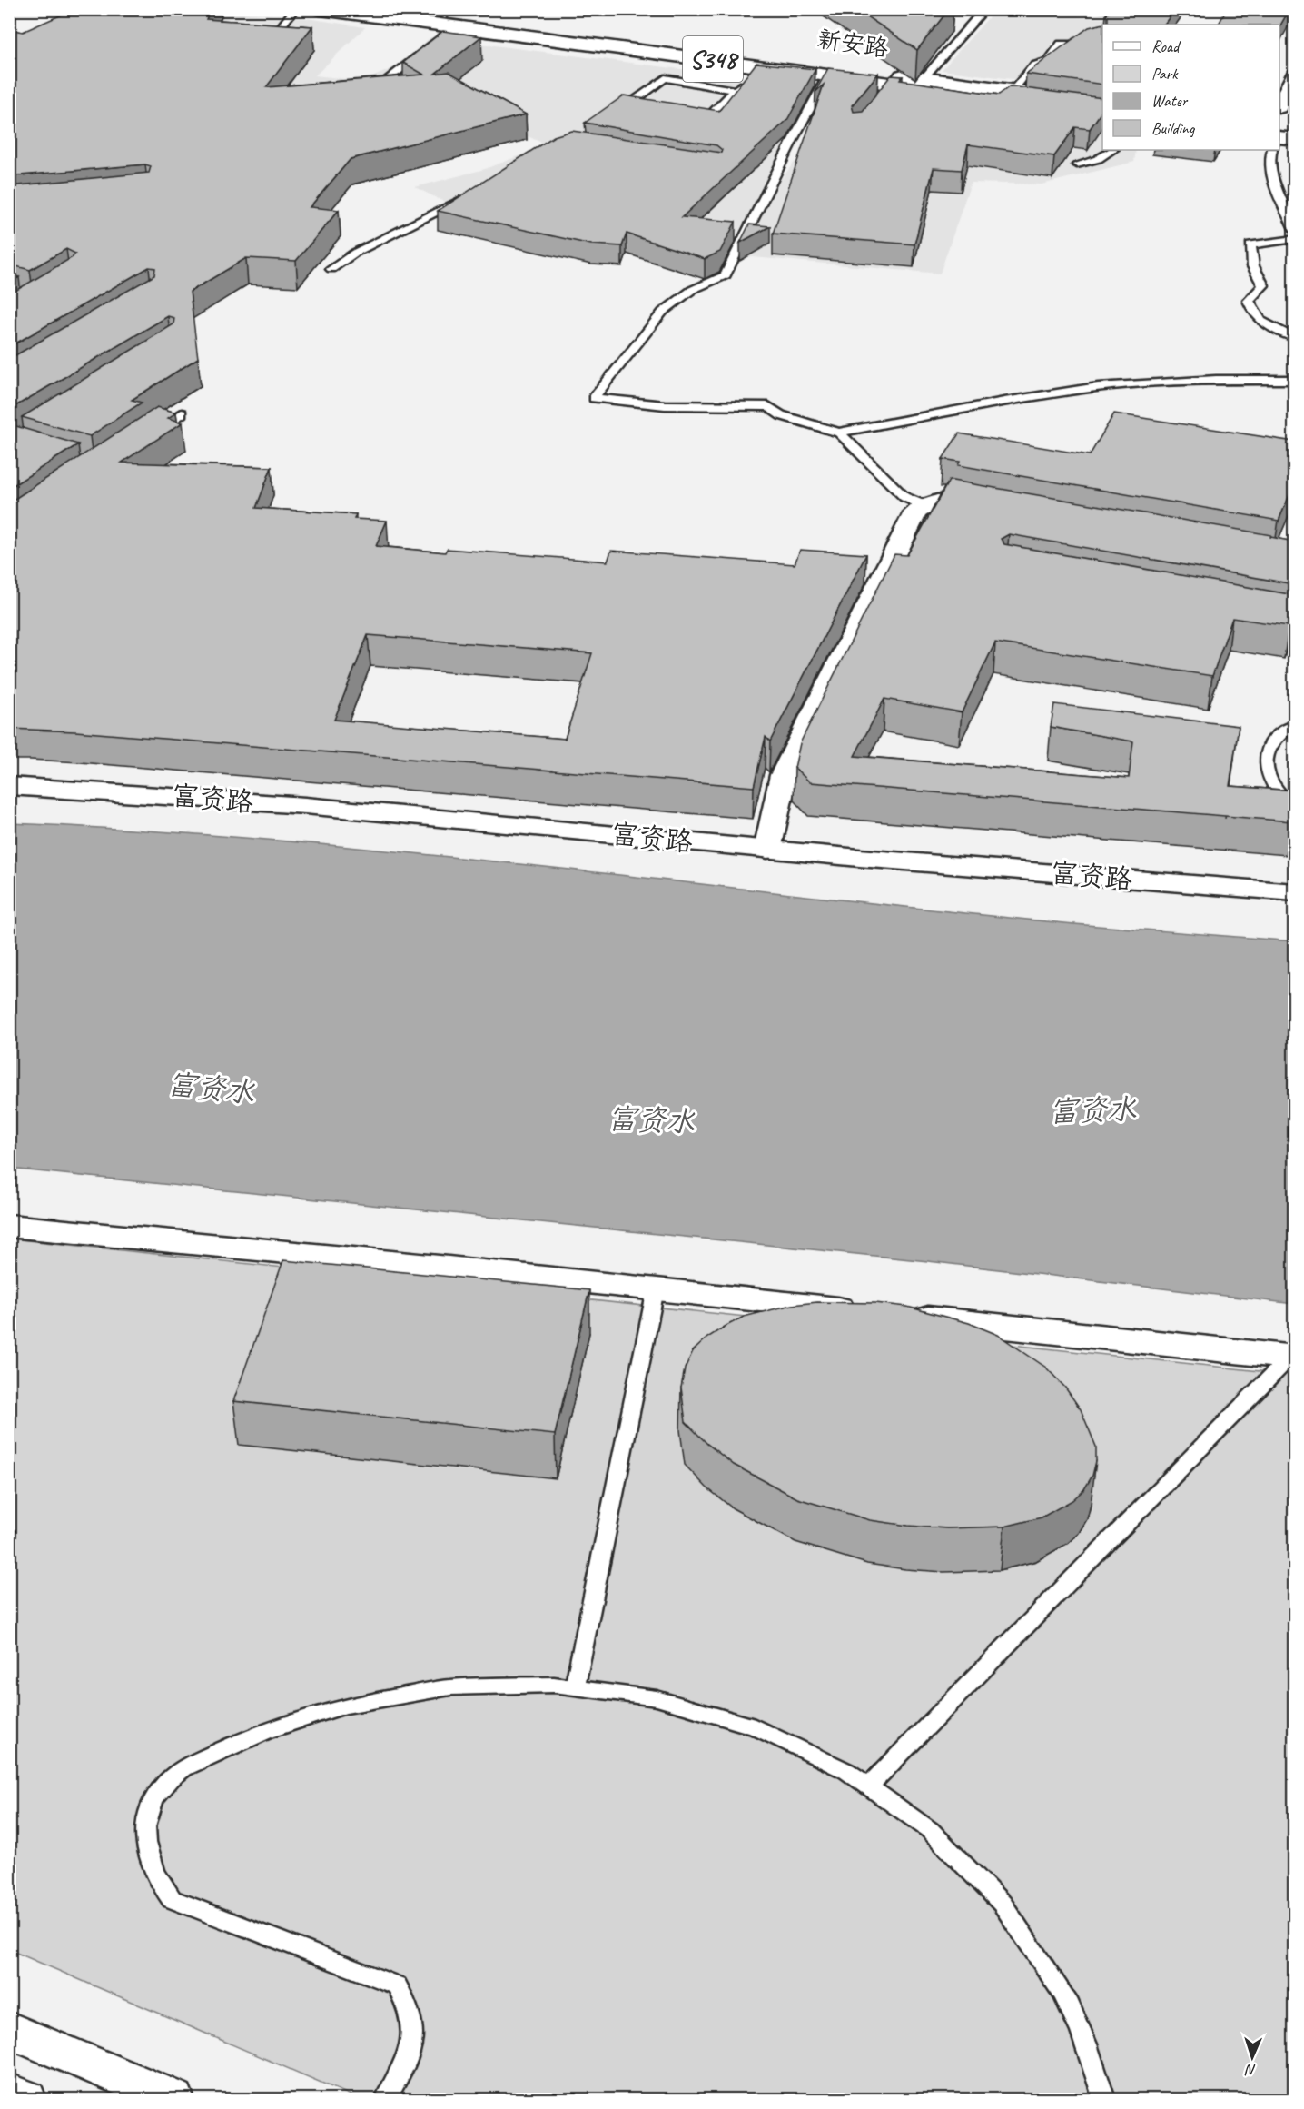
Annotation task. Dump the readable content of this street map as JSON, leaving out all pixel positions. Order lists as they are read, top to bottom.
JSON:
{
  "streets": {
    "street": ["新安路", "S348", "富资路"]
  },
  "water": ["富资水"],
  "legend": [
    "Road",
    "Park",
    "Water",
    "Building"
  ],
  "north": "bottom"
}
